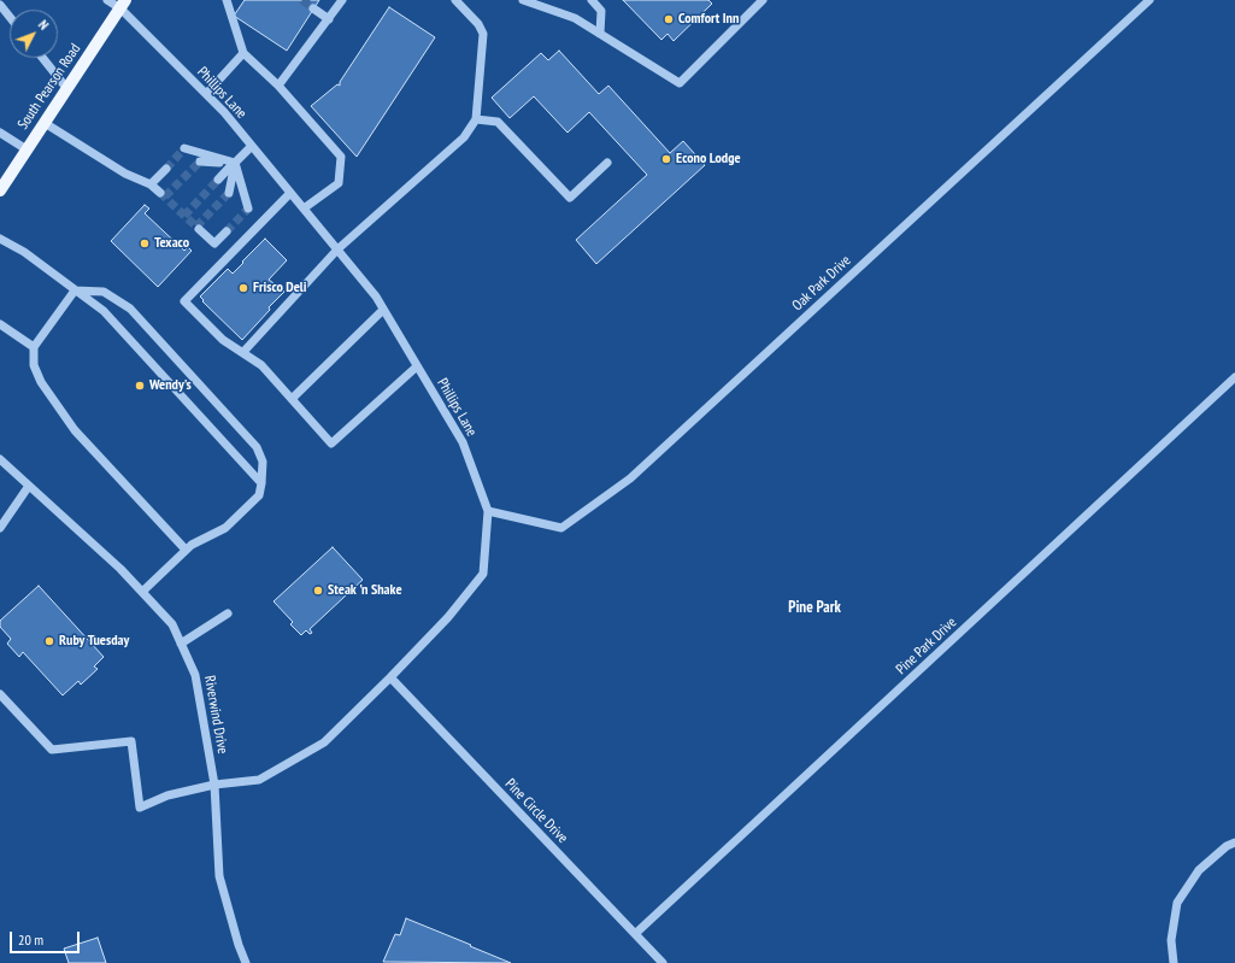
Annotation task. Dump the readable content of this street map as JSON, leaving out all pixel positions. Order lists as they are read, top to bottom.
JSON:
{
  "streets": {
    "main road": ["South Pearson Road"],
    "street": [
      "Phillips Lane",
      "Oak Park Drive",
      "Pine Park Drive",
      "Riverwind Drive",
      "Pine Circle Drive"
    ]
  },
  "crossings": [
    ["South Pearson Road", "Phillips Lane"],
    ["Phillips Lane", "Oak Park Drive"],
    ["Phillips Lane", "Riverwind Drive"],
    ["Phillips Lane", "Pine Circle Drive"],
    ["Pine Park Drive", "Pine Circle Drive"]
  ],
  "districts": ["Pine Park"],
  "places": [
    "Comfort Inn",
    "Econo Lodge",
    "Texaco",
    "Frisco Deli",
    "Wendy's",
    "Steak 'n Shake",
    "Ruby Tuesday"
  ],
  "scale_bar": "20 m",
  "north": "top right"
}
